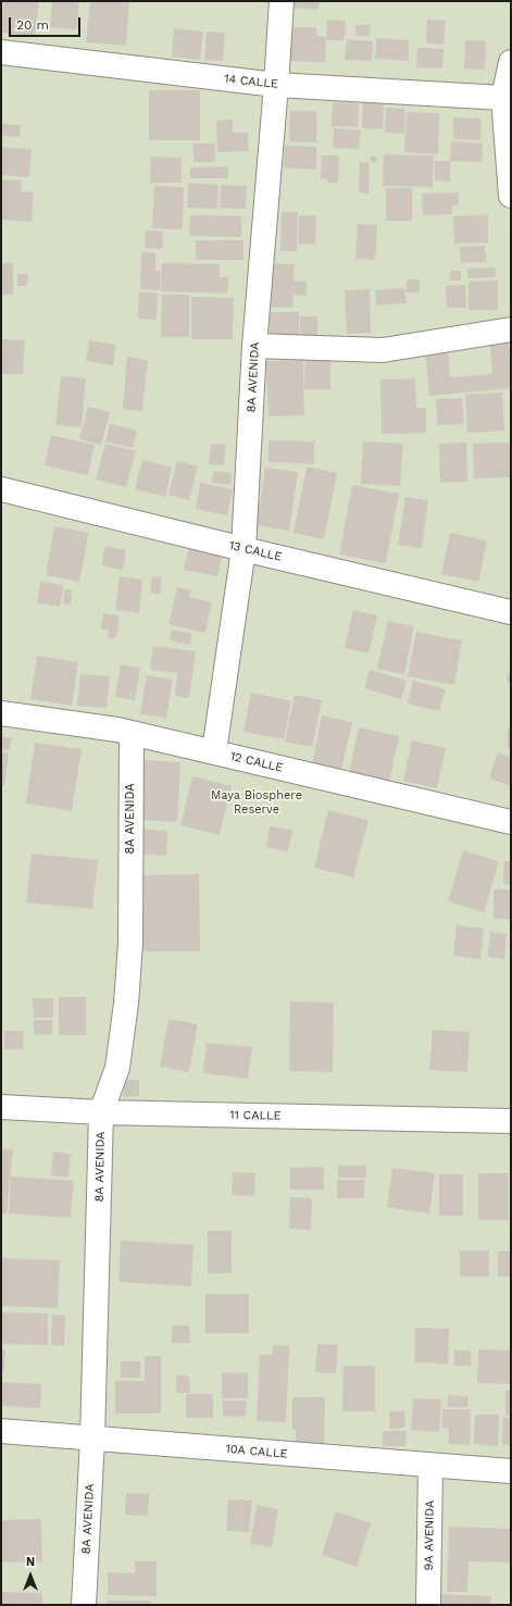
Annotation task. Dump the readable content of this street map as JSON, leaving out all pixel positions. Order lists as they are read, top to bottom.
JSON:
{
  "streets": {
    "street": [
      "14 CALLE",
      "8A AVENIDA",
      "13 CALLE",
      "12 CALLE",
      "11 CALLE",
      "10A CALLE",
      "9A AVENIDA"
    ]
  },
  "crossings": [
    ["14 CALLE", "8A AVENIDA"],
    ["8A AVENIDA", "13 CALLE"],
    ["8A AVENIDA", "12 CALLE"],
    ["8A AVENIDA", "11 CALLE"],
    ["8A AVENIDA", "10A CALLE"],
    ["10A CALLE", "9A AVENIDA"]
  ],
  "parks": ["Maya Biosphere Reserve"],
  "scale_bar": "20 m",
  "north": "top"
}
